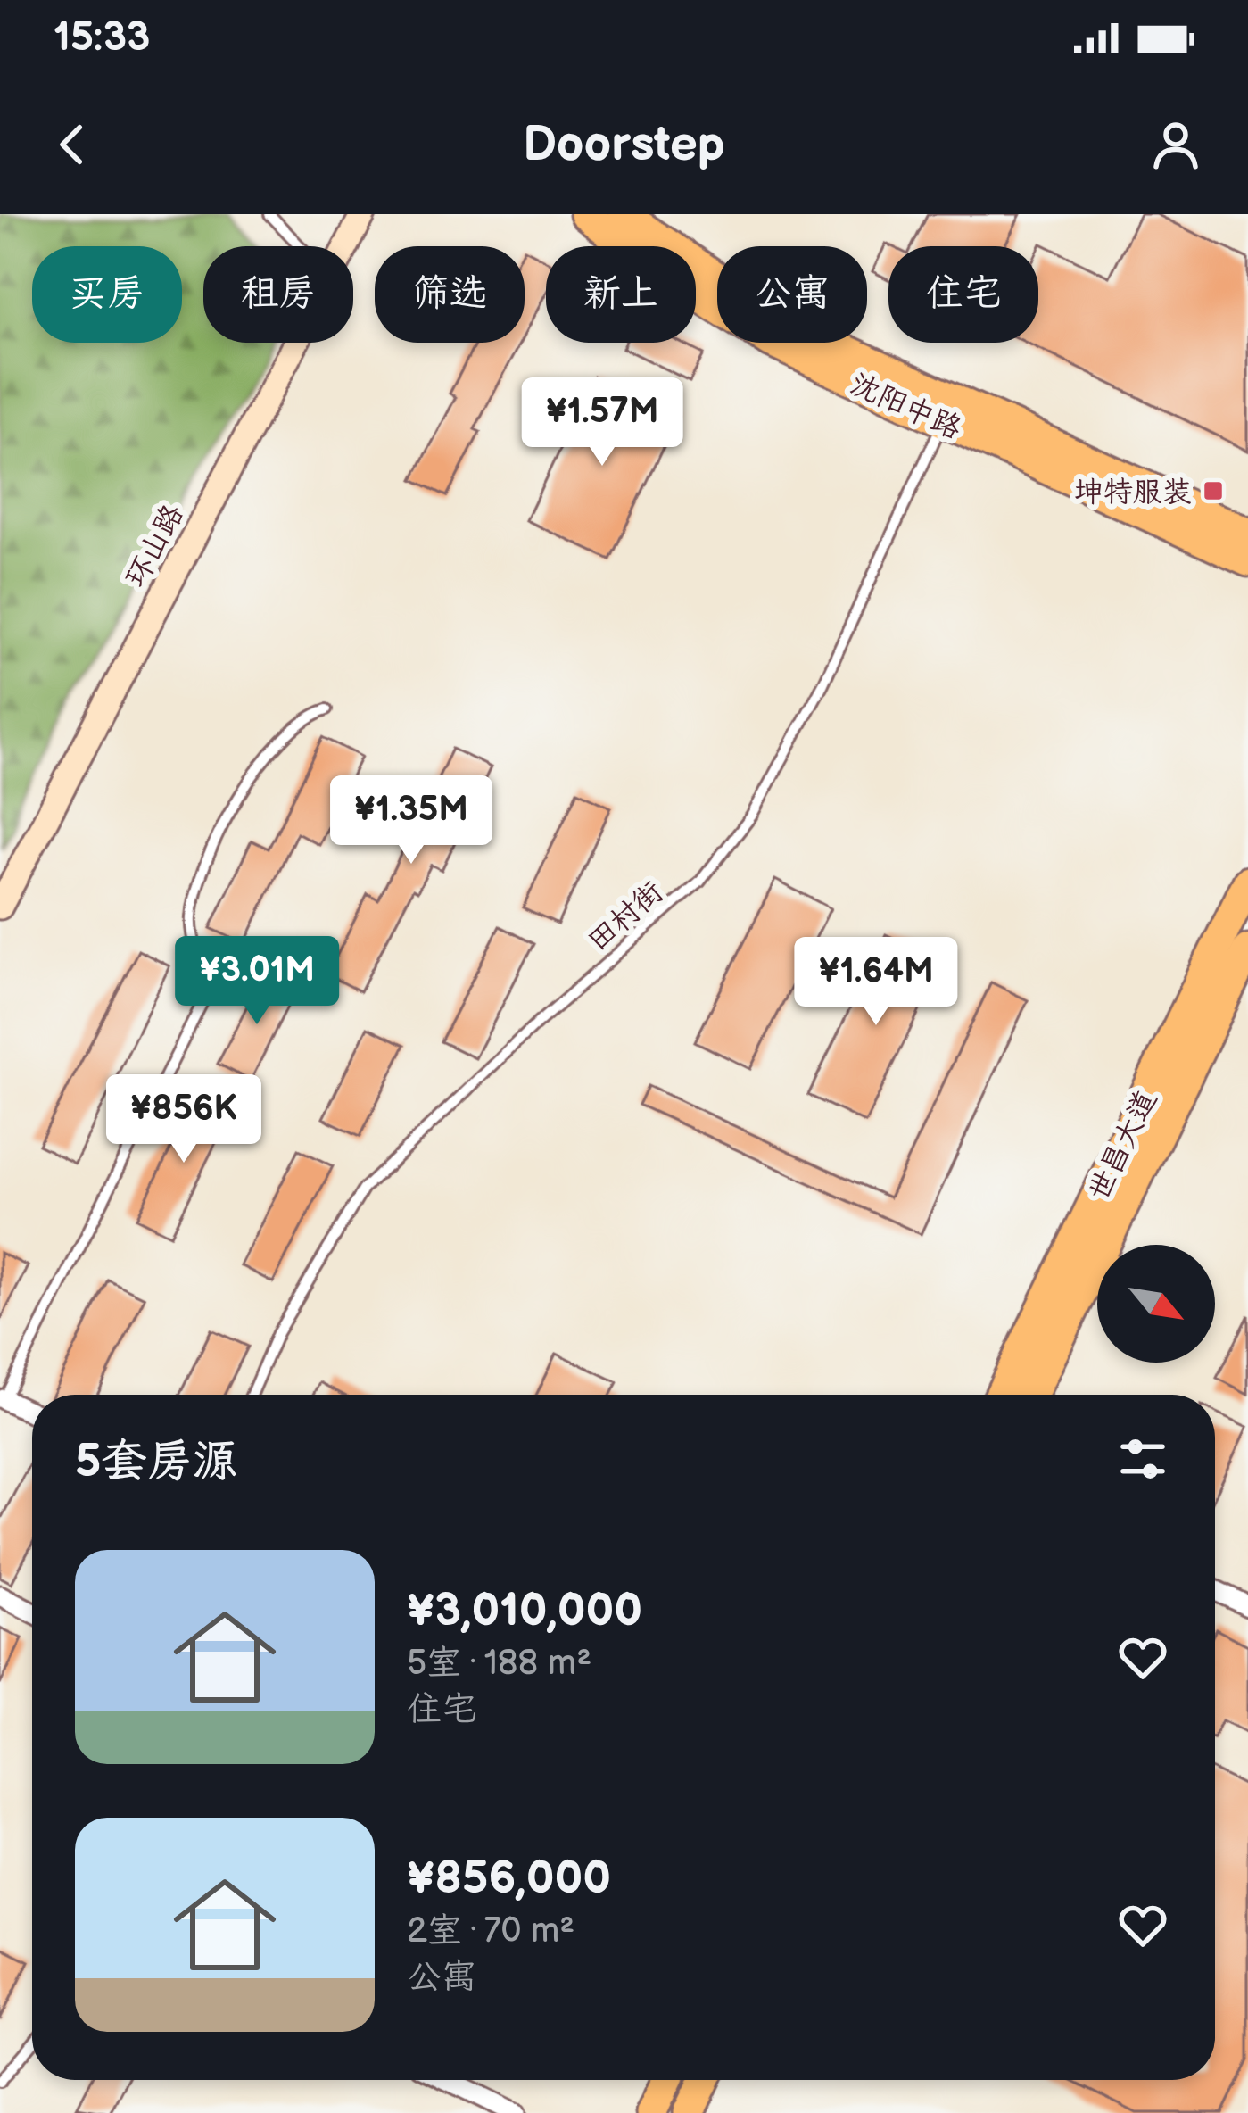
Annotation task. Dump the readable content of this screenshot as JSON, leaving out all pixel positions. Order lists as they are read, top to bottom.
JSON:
{
  "streets": {
    "main road": ["沈阳中路", "环山路", "世昌大道"],
    "lane": ["田村街"]
  },
  "crossings": [
    ["沈阳中路", "田村街"]
  ],
  "places": {
    "transit": ["坤特服装"]
  },
  "north": "bottom right",
  "page": {
    "status": "15:33",
    "header": "Doorstep",
    "chip": [
      "买房",
      "租房",
      "筛选",
      "新上",
      "公寓",
      "住宅"
    ],
    "price": [
      "¥1.57M",
      "¥1.35M",
      "¥3.01M",
      "¥1.64M",
      "¥856K"
    ],
    "heading": "5套房源",
    "list": [
      {
        "name": "¥3,010,000",
        "note": "5室 · 188 m² · 住宅"
      },
      {
        "name": "¥856,000",
        "note": "2室 · 70 m² · 公寓"
      }
    ]
  }
}
